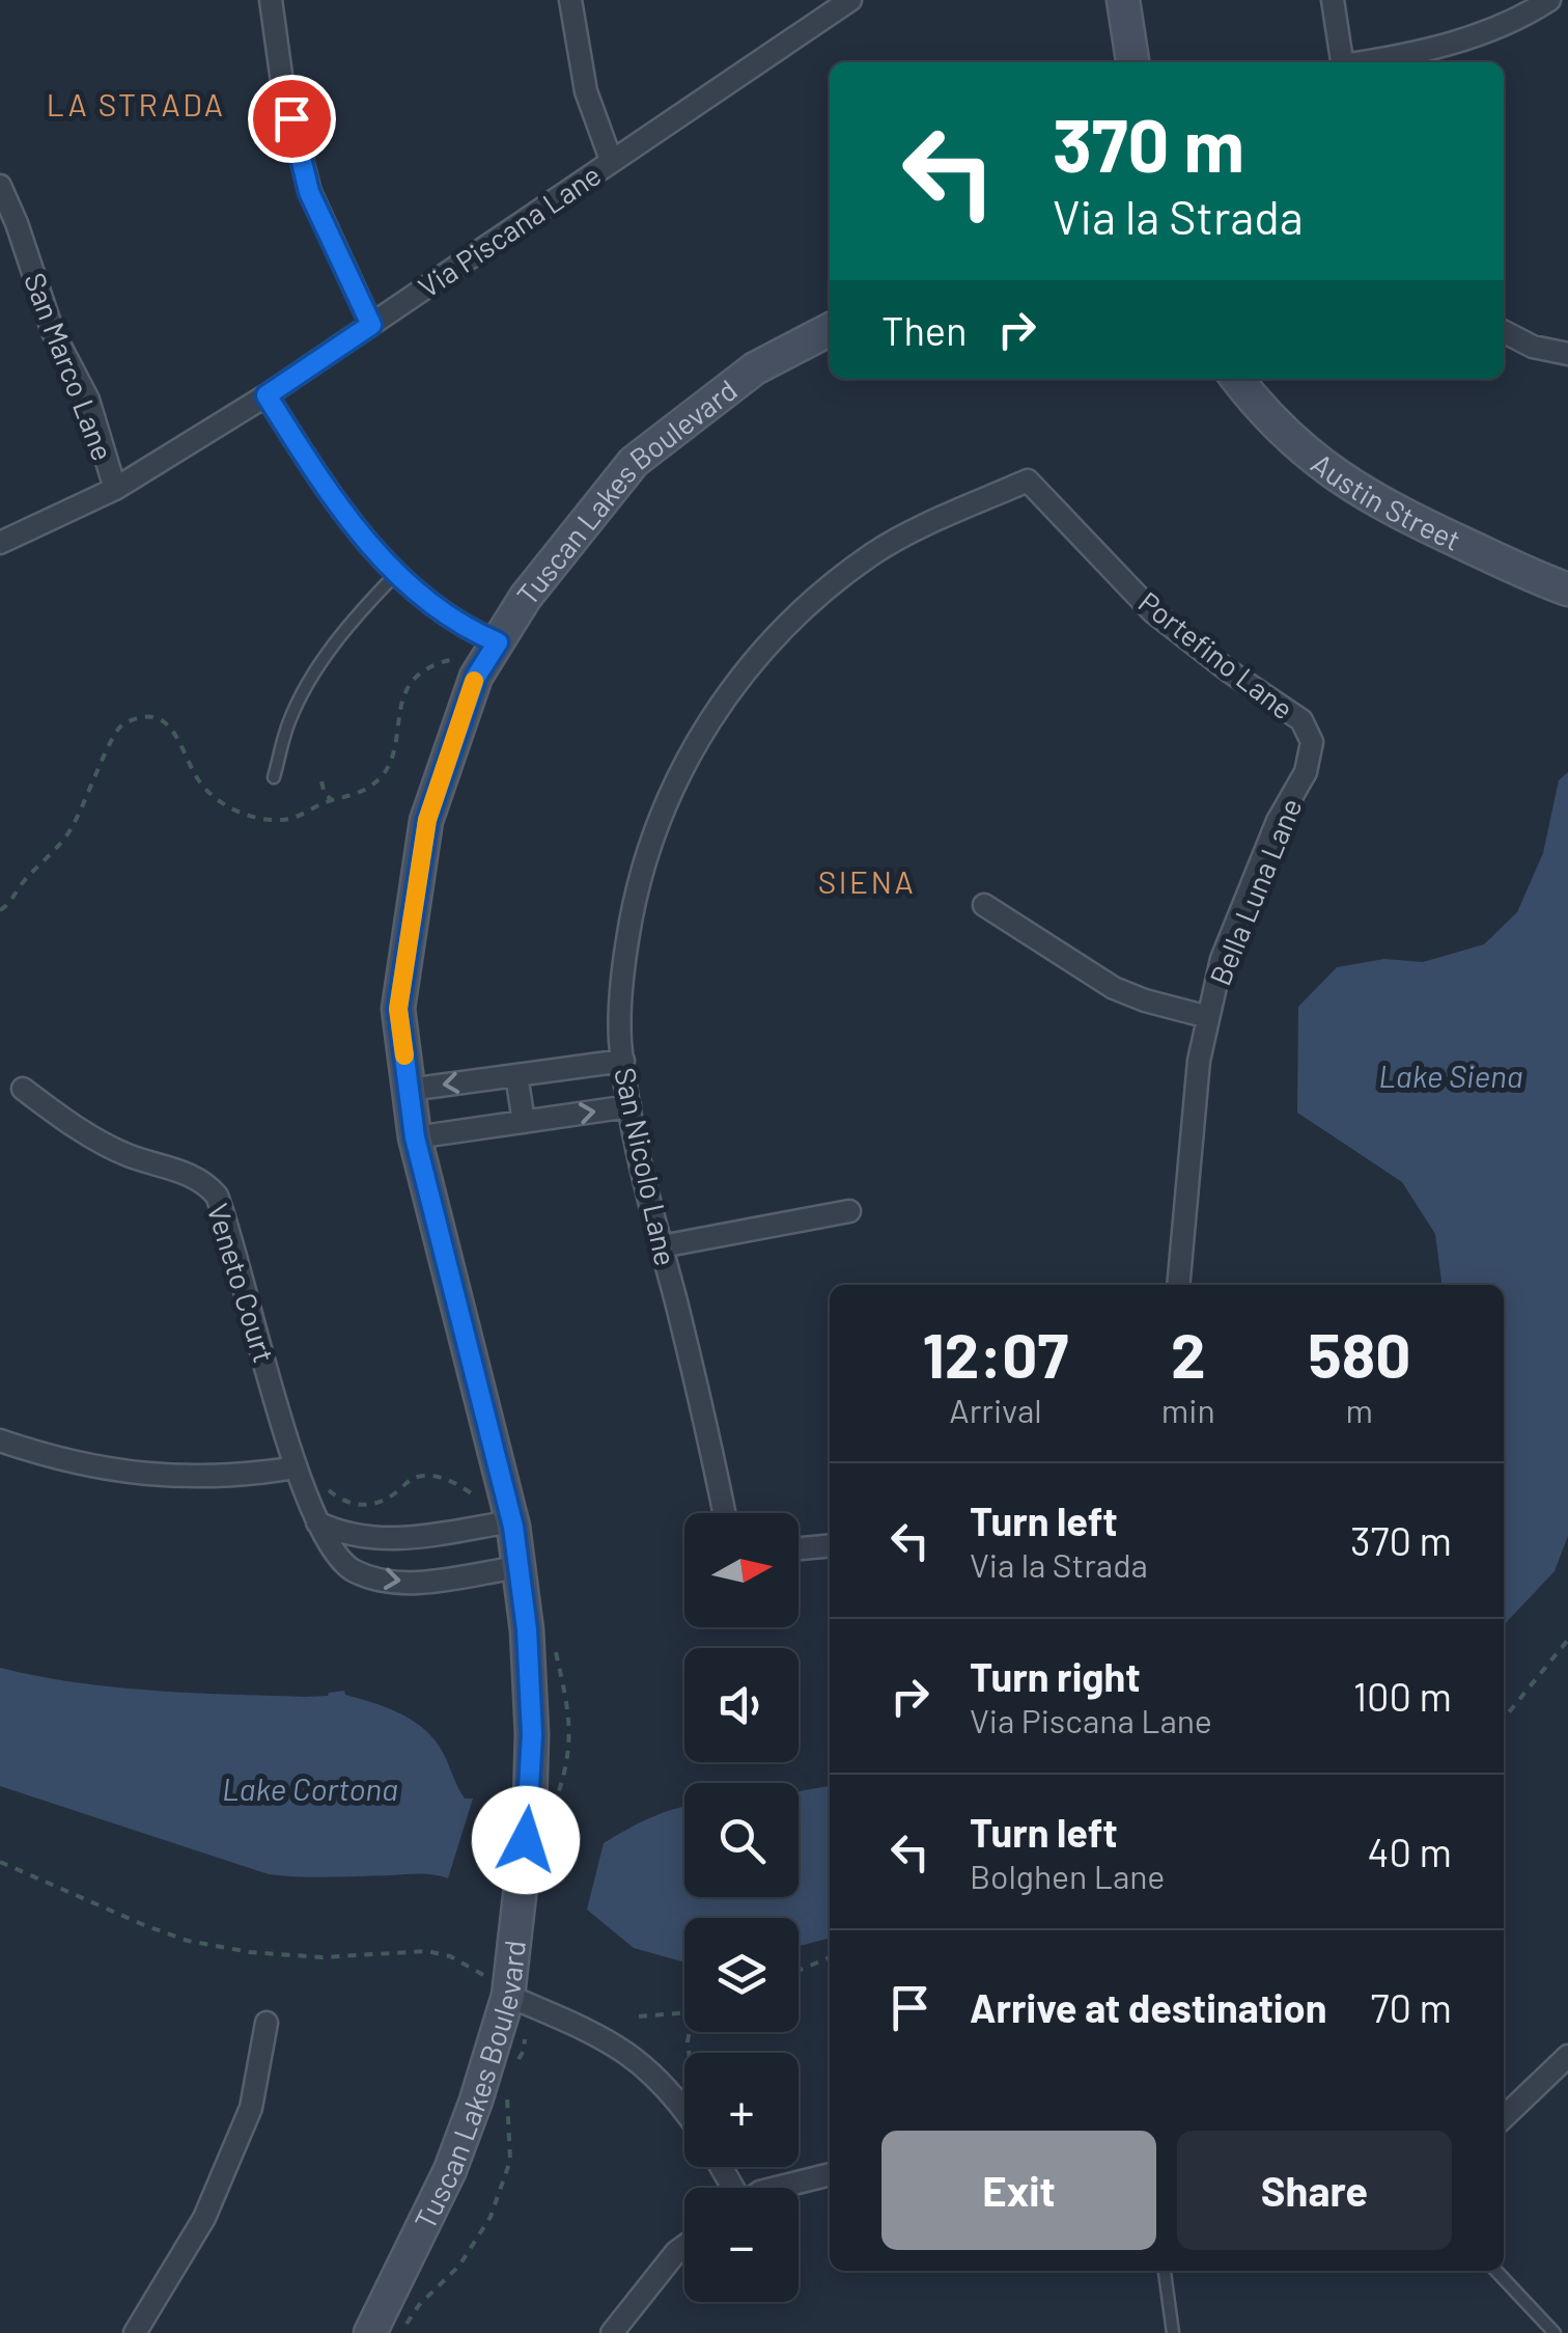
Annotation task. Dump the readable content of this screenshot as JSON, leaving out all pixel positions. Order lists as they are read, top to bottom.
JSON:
{
  "streets": {
    "street": [
      "Via Piscana Lane",
      "San Marco Lane",
      "Tuscan Lakes Boulevard",
      "Austin Street",
      "Portefino Lane",
      "Bella Luna Lane",
      "San Nicolo Lane",
      "Veneto Court"
    ]
  },
  "crossings": [
    ["Via Piscana Lane", "San Marco Lane"],
    ["Tuscan Lakes Boulevard", "Veneto Court"],
    ["Portefino Lane", "Bella Luna Lane"],
    ["Portefino Lane", "San Nicolo Lane"]
  ],
  "districts": ["LA STRADA", "SIENA"],
  "water": ["Lake Siena", "Lake Cortona"],
  "north": "right",
  "page": {
    "turn": ["370 m", "Via la Strada"],
    "then": "Then",
    "eta": [
      "12:07",
      "Arrival",
      "2",
      "min",
      "580",
      "m"
    ],
    "list": [
      {
        "name": "Turn left",
        "note": "Via la Strada",
        "value": "370 m"
      },
      {
        "name": "Turn right",
        "note": "Via Piscana Lane",
        "value": "100 m"
      },
      {
        "name": "Turn left",
        "note": "Bolghen Lane",
        "value": "40 m"
      },
      {
        "name": "Arrive at destination",
        "value": "70 m"
      }
    ],
    "map_buttons": ["+", "−"],
    "buttons": ["Exit", "Share"]
  }
}
